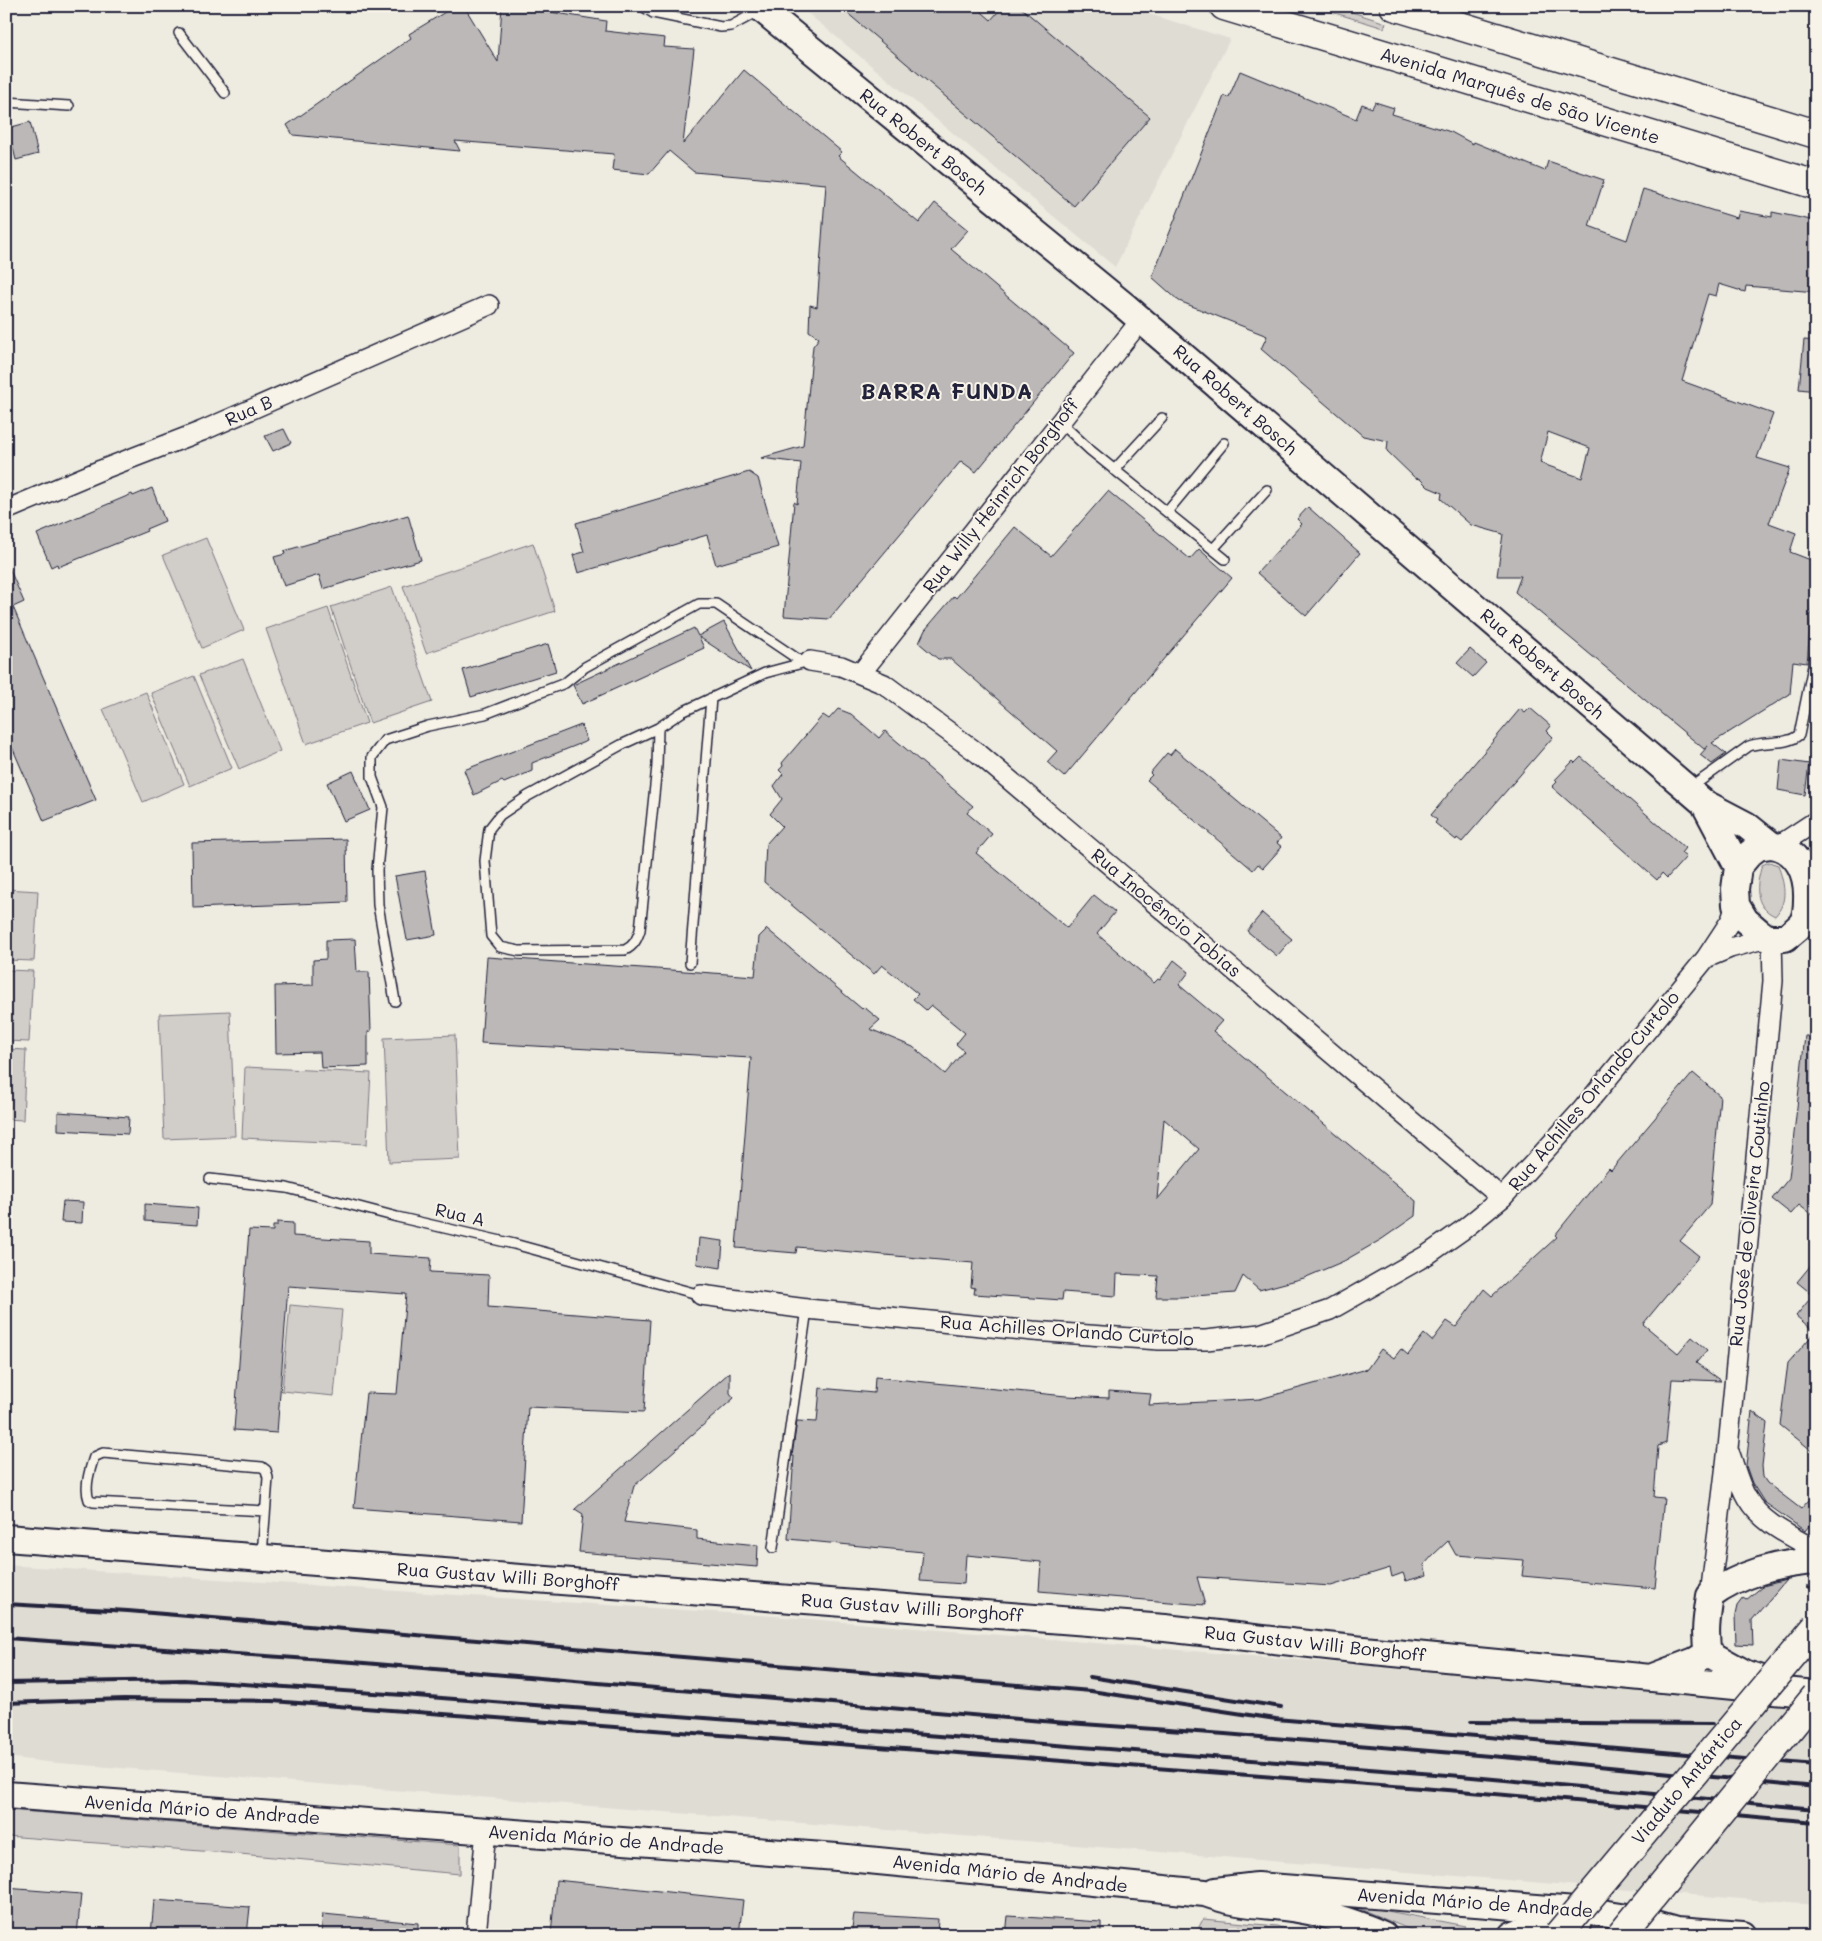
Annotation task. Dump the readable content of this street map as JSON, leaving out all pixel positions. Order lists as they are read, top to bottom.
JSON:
{
  "streets": {
    "main road": ["Avenida Marquês de São Vicente", "Viaduto Antártica"],
    "street": [
      "Rua Robert Bosch",
      "Rua B",
      "Rua Willy Heinrich Borghoff",
      "Rua Inocêncio Tobias",
      "Rua Achilles Orlando Curtolo",
      "Rua José de Oliveira Coutinho",
      "Rua Gustav Willi Borghoff",
      "Avenida Mário de Andrade"
    ],
    "lane": ["Rua A"]
  },
  "crossings": [
    ["Rua Robert Bosch", "Rua Willy Heinrich Borghoff"],
    ["Rua Robert Bosch", "Rua Achilles Orlando Curtolo"],
    ["Rua Robert Bosch", "Rua José de Oliveira Coutinho"],
    ["Rua Willy Heinrich Borghoff", "Rua Inocêncio Tobias"],
    ["Rua Inocêncio Tobias", "Rua Achilles Orlando Curtolo"],
    ["Rua Achilles Orlando Curtolo", "Rua José de Oliveira Coutinho"],
    ["Rua Achilles Orlando Curtolo", "Rua A"]
  ],
  "districts": ["BARRA FUNDA"]
}
